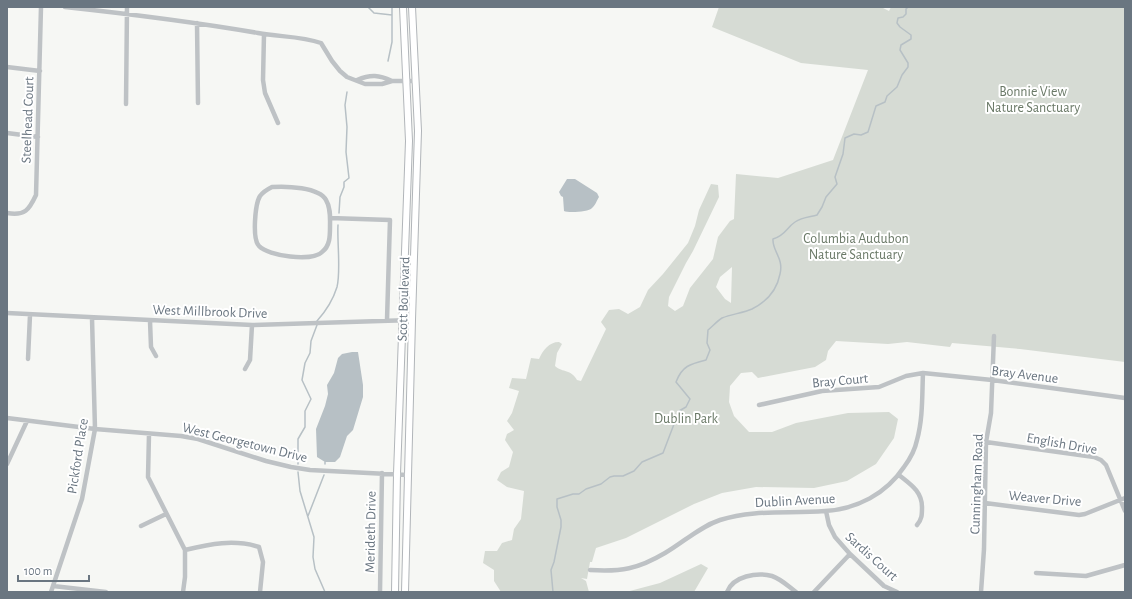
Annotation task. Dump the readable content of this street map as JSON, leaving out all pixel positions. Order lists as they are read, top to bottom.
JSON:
{
  "streets": {
    "main road": ["Scott Boulevard"],
    "street": [
      "Steelhead Court",
      "West Millbrook Drive",
      "Bray Avenue",
      "Bray Court",
      "West Georgetown Drive",
      "English Drive",
      "Pickford Place",
      "Cunningham Road",
      "Weaver Drive",
      "Dublin Avenue",
      "Merideth Drive",
      "Sardis Court"
    ]
  },
  "crossings": [
    ["Scott Boulevard", "West Millbrook Drive"],
    ["Scott Boulevard", "West Georgetown Drive"],
    ["West Millbrook Drive", "Pickford Place"],
    ["Bray Avenue", "Bray Court"],
    ["Bray Avenue", "Cunningham Road"],
    ["Bray Avenue", "Dublin Avenue"],
    ["Bray Court", "Dublin Avenue"],
    ["West Georgetown Drive", "Pickford Place"],
    ["West Georgetown Drive", "Merideth Drive"],
    ["English Drive", "Cunningham Road"],
    ["English Drive", "Weaver Drive"],
    ["Cunningham Road", "Weaver Drive"],
    ["Dublin Avenue", "Sardis Court"]
  ],
  "parks": ["Bonnie View Nature Sanctuary", "Columbia Audubon Nature Sanctuary", "Dublin Park"],
  "scale_bar": "100 m"
}
